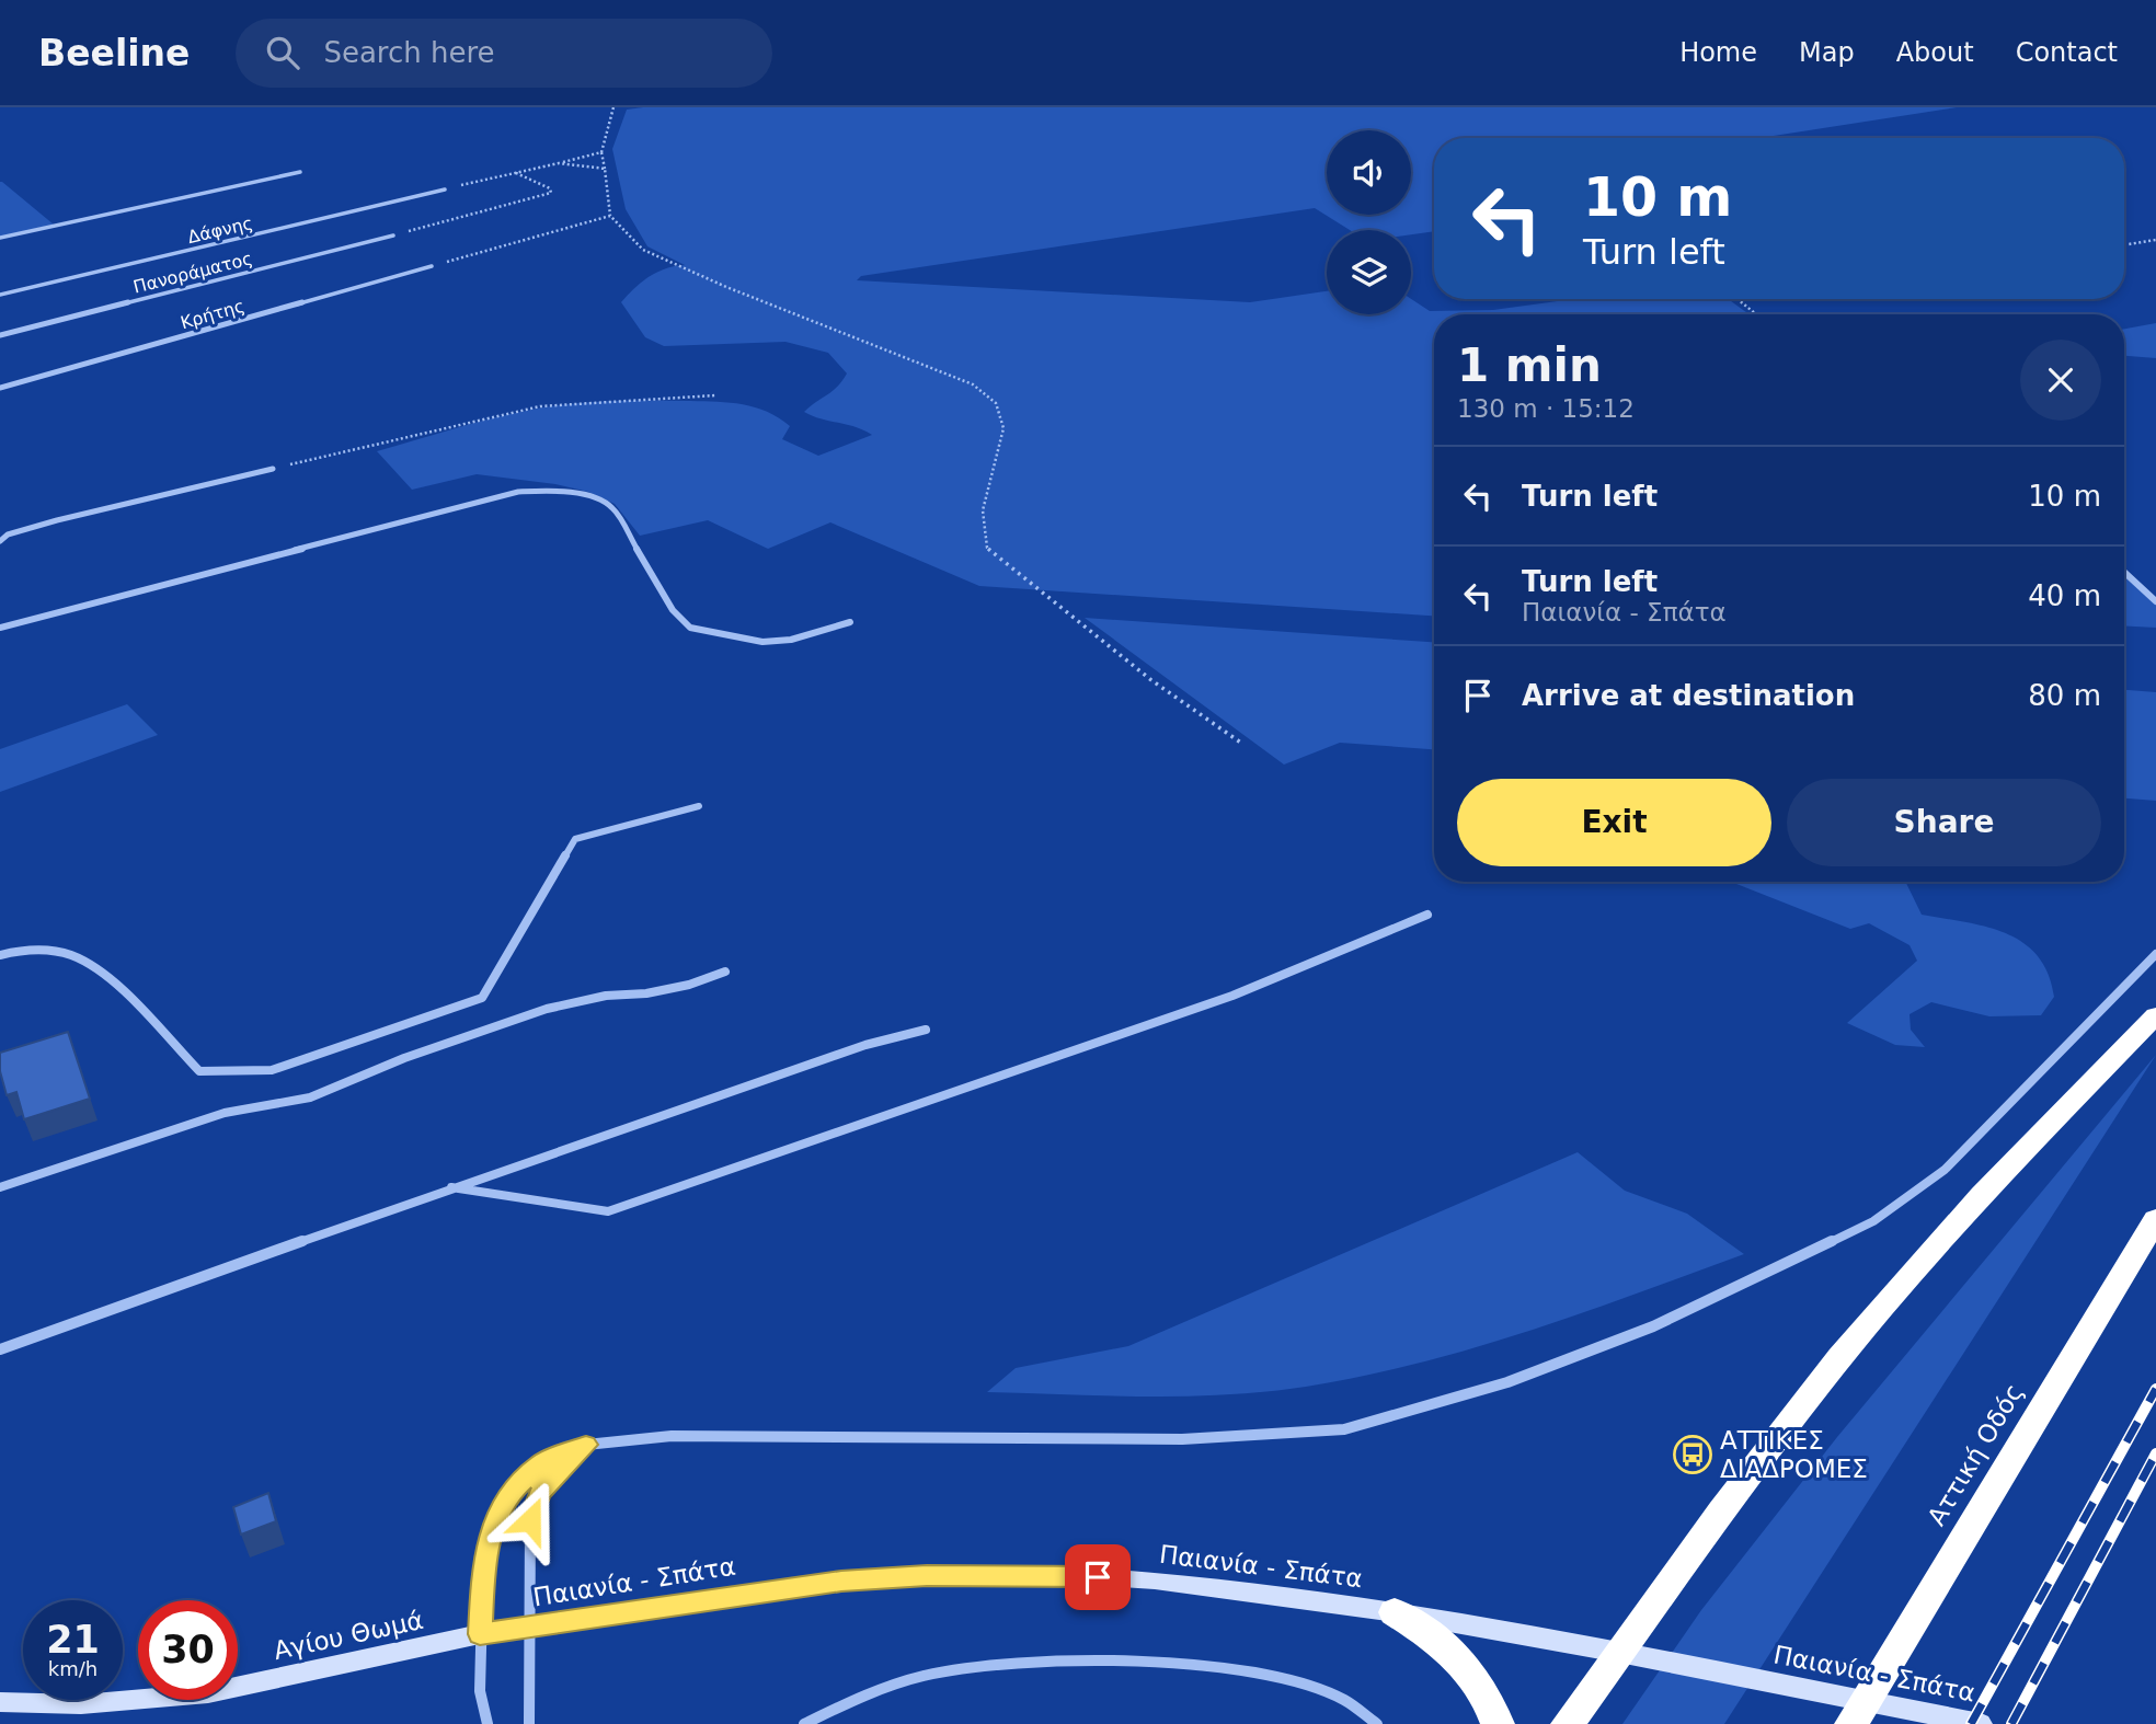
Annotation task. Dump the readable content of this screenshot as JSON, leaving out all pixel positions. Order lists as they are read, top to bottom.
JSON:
{
  "streets": {
    "highway": ["Αττική Οδός"],
    "main road": ["Παιανία - Σπάτα", "Αγίου Θωμά"],
    "street": ["Δάφνης", "Πανοράματος", "Κρήτης"]
  },
  "crossings": [
    ["Παιανία - Σπάτα", "Αγίου Θωμά"]
  ],
  "places": {
    "bus stop": ["ΑΤΤΙΚΕΣ ΔΙΑΔΡΟΜΕΣ"]
  },
  "page": {
    "header": "Beeline",
    "search": "Search here",
    "nav": [
      "Home",
      "Map",
      "About",
      "Contact"
    ],
    "turn": ["10 m", "Turn left"],
    "heading": ["1 min", "130 m · 15:12"],
    "list": [
      {
        "name": "Turn left",
        "value": "10 m"
      },
      {
        "name": "Turn left",
        "note": "Παιανία - Σπάτα",
        "value": "40 m"
      },
      {
        "name": "Arrive at destination",
        "value": "80 m"
      }
    ],
    "buttons": ["Exit", "Share"],
    "speed": "21 km/h",
    "limit": "30"
  }
}
